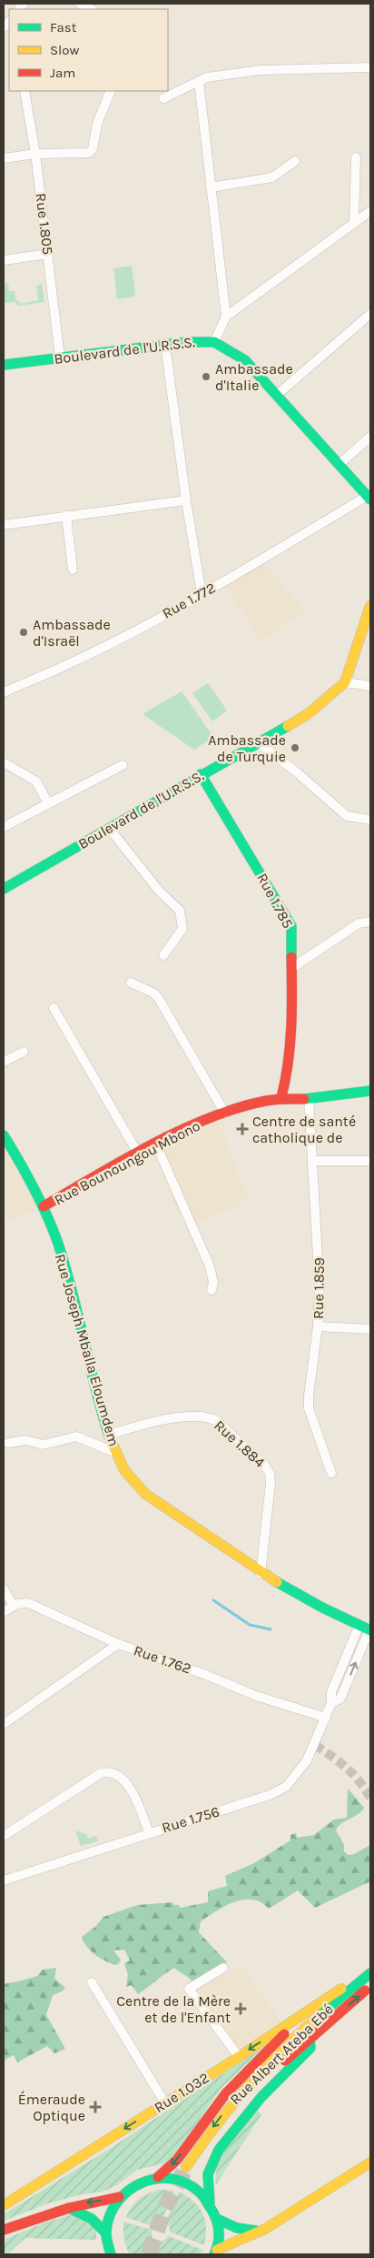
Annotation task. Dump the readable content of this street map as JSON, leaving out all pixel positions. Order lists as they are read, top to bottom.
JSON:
{
  "streets": {
    "main road": [
      "Boulevard de l'U.R.S.S.",
      "Rue 1.785",
      "Rue Bounoungou Mbono",
      "Rue Joseph Mballa Eloumdem",
      "Rue Albert Ateba Ebé",
      "Rue 1.032"
    ],
    "street": [
      "Rue 1.805",
      "Rue 1.772",
      "Rue 1.859",
      "Rue 1.884",
      "Rue 1.762",
      "Rue 1.756"
    ]
  },
  "crossings": [
    ["Rue 1.805", "Boulevard de l'U.R.S.S."],
    ["Boulevard de l'U.R.S.S.", "Rue 1.772"],
    ["Boulevard de l'U.R.S.S.", "Rue 1.785"],
    ["Rue 1.785", "Rue Bounoungou Mbono"],
    ["Rue Bounoungou Mbono", "Rue 1.859"],
    ["Rue Bounoungou Mbono", "Rue Joseph Mballa Eloumdem"],
    ["Rue Joseph Mballa Eloumdem", "Rue 1.884"],
    ["Rue Joseph Mballa Eloumdem", "Rue 1.756"],
    ["Rue 1.762", "Rue 1.756"],
    ["Rue Albert Ateba Ebé", "Rue 1.032"]
  ],
  "places": {
    "other": ["Ambassade d'Italie", "Ambassade d'Israël", "Ambassade de Turquie"],
    "health": ["Centre de santé catholique de", "Centre de la Mère et de l'Enfant", "Émeraude Optique"]
  },
  "legend": ["Fast", "Slow", "Jam"]
}
